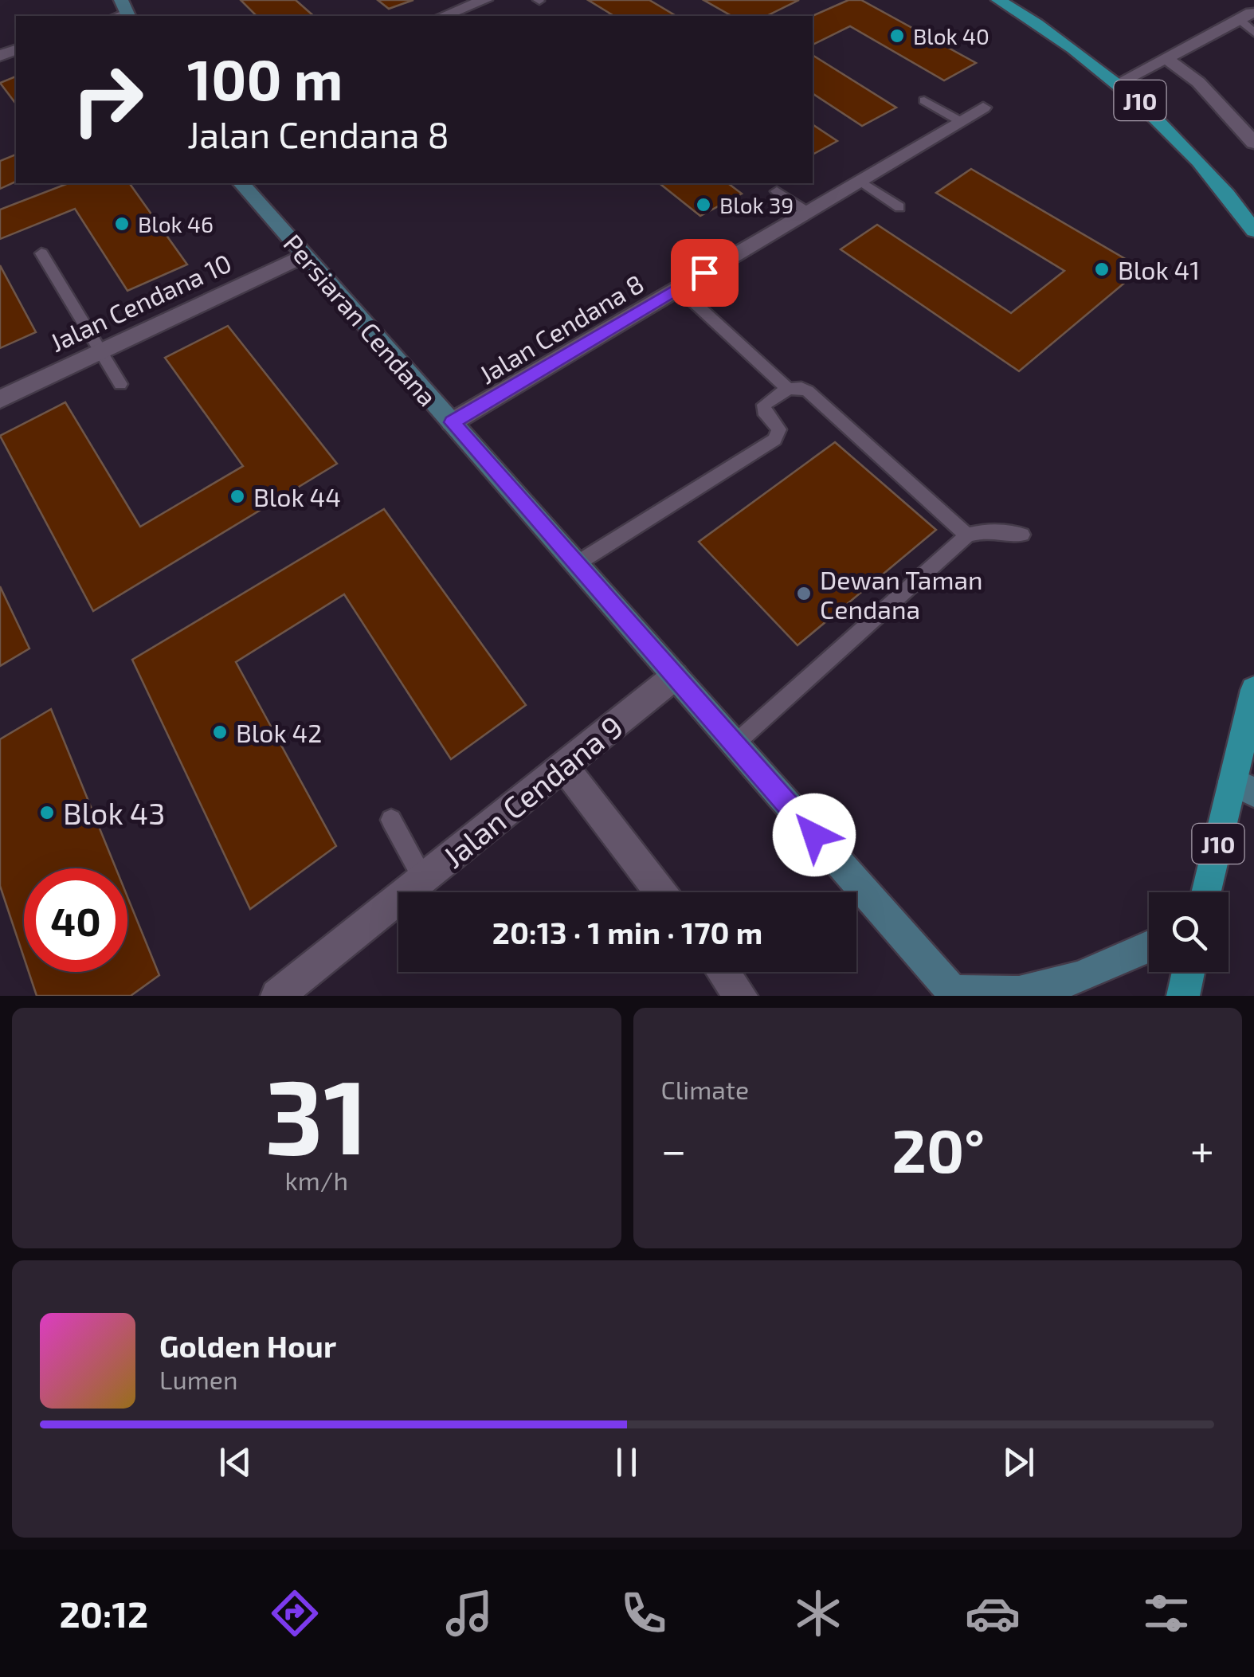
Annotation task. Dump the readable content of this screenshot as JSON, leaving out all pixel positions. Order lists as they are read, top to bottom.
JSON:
{
  "streets": {
    "main road": ["J10"],
    "street": [
      "Jalan Cendana 10",
      "Persiaran Cendana",
      "Jalan Cendana 8",
      "Jalan Cendana 9"
    ]
  },
  "crossings": [
    ["Jalan Cendana 10", "Persiaran Cendana"],
    ["Persiaran Cendana", "Jalan Cendana 8"],
    ["Persiaran Cendana", "Jalan Cendana 9"]
  ],
  "places": [
    "Blok 40",
    "Blok 39",
    "Blok 46",
    "Blok 41",
    "Blok 44",
    "Dewan Taman Cendana",
    "Blok 42",
    "Blok 43"
  ],
  "page": {
    "turn": ["100 m", "Jalan Cendana 8"],
    "limit": "40",
    "trip": "20:13 · 1 min · 170 m",
    "tile": [
      ["31", "km/h"],
      "Climate"
    ],
    "heat": ["−", "20°", "+"],
    "song": ["Golden Hour", "Lumen"],
    "tabs": "20:12"
  }
}
